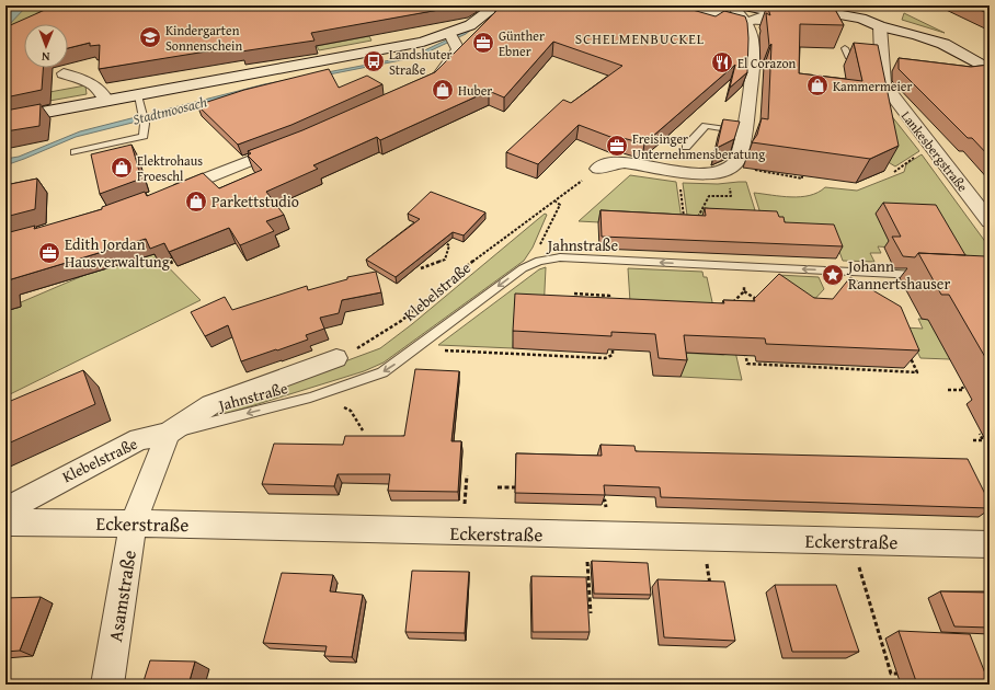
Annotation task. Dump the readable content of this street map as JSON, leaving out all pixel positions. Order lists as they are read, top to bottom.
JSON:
{
  "streets": {
    "street": [
      "Lankesbergstraße",
      "Klebelstraße",
      "Eckerstraße",
      "Asamstraße"
    ],
    "lane": ["Jahnstraße"]
  },
  "crossings": [
    ["Jahnstraße", "Klebelstraße"],
    ["Jahnstraße", "Asamstraße"],
    ["Klebelstraße", "Asamstraße"],
    ["Eckerstraße", "Asamstraße"]
  ],
  "one_way": ["Jahnstraße"],
  "districts": ["SCHELMENBUCKEL"],
  "water": ["Stadtmoosach"],
  "places": {
    "school or university": ["Kindergarten Sonnenschein"],
    "office": ["Günther Ebner", "Freisinger Unternehmensberatung", "Edith Jordan Hausverwaltung"],
    "bus stop": ["Landshuter Straße"],
    "restaurant": ["El Corazon"],
    "shop": [
      "Kammermeier",
      "Huber",
      "Elektrohaus Froeschl",
      "Parkettstudio"
    ],
    "place": ["Johann Rannertshauser"]
  },
  "north": "bottom"
}
